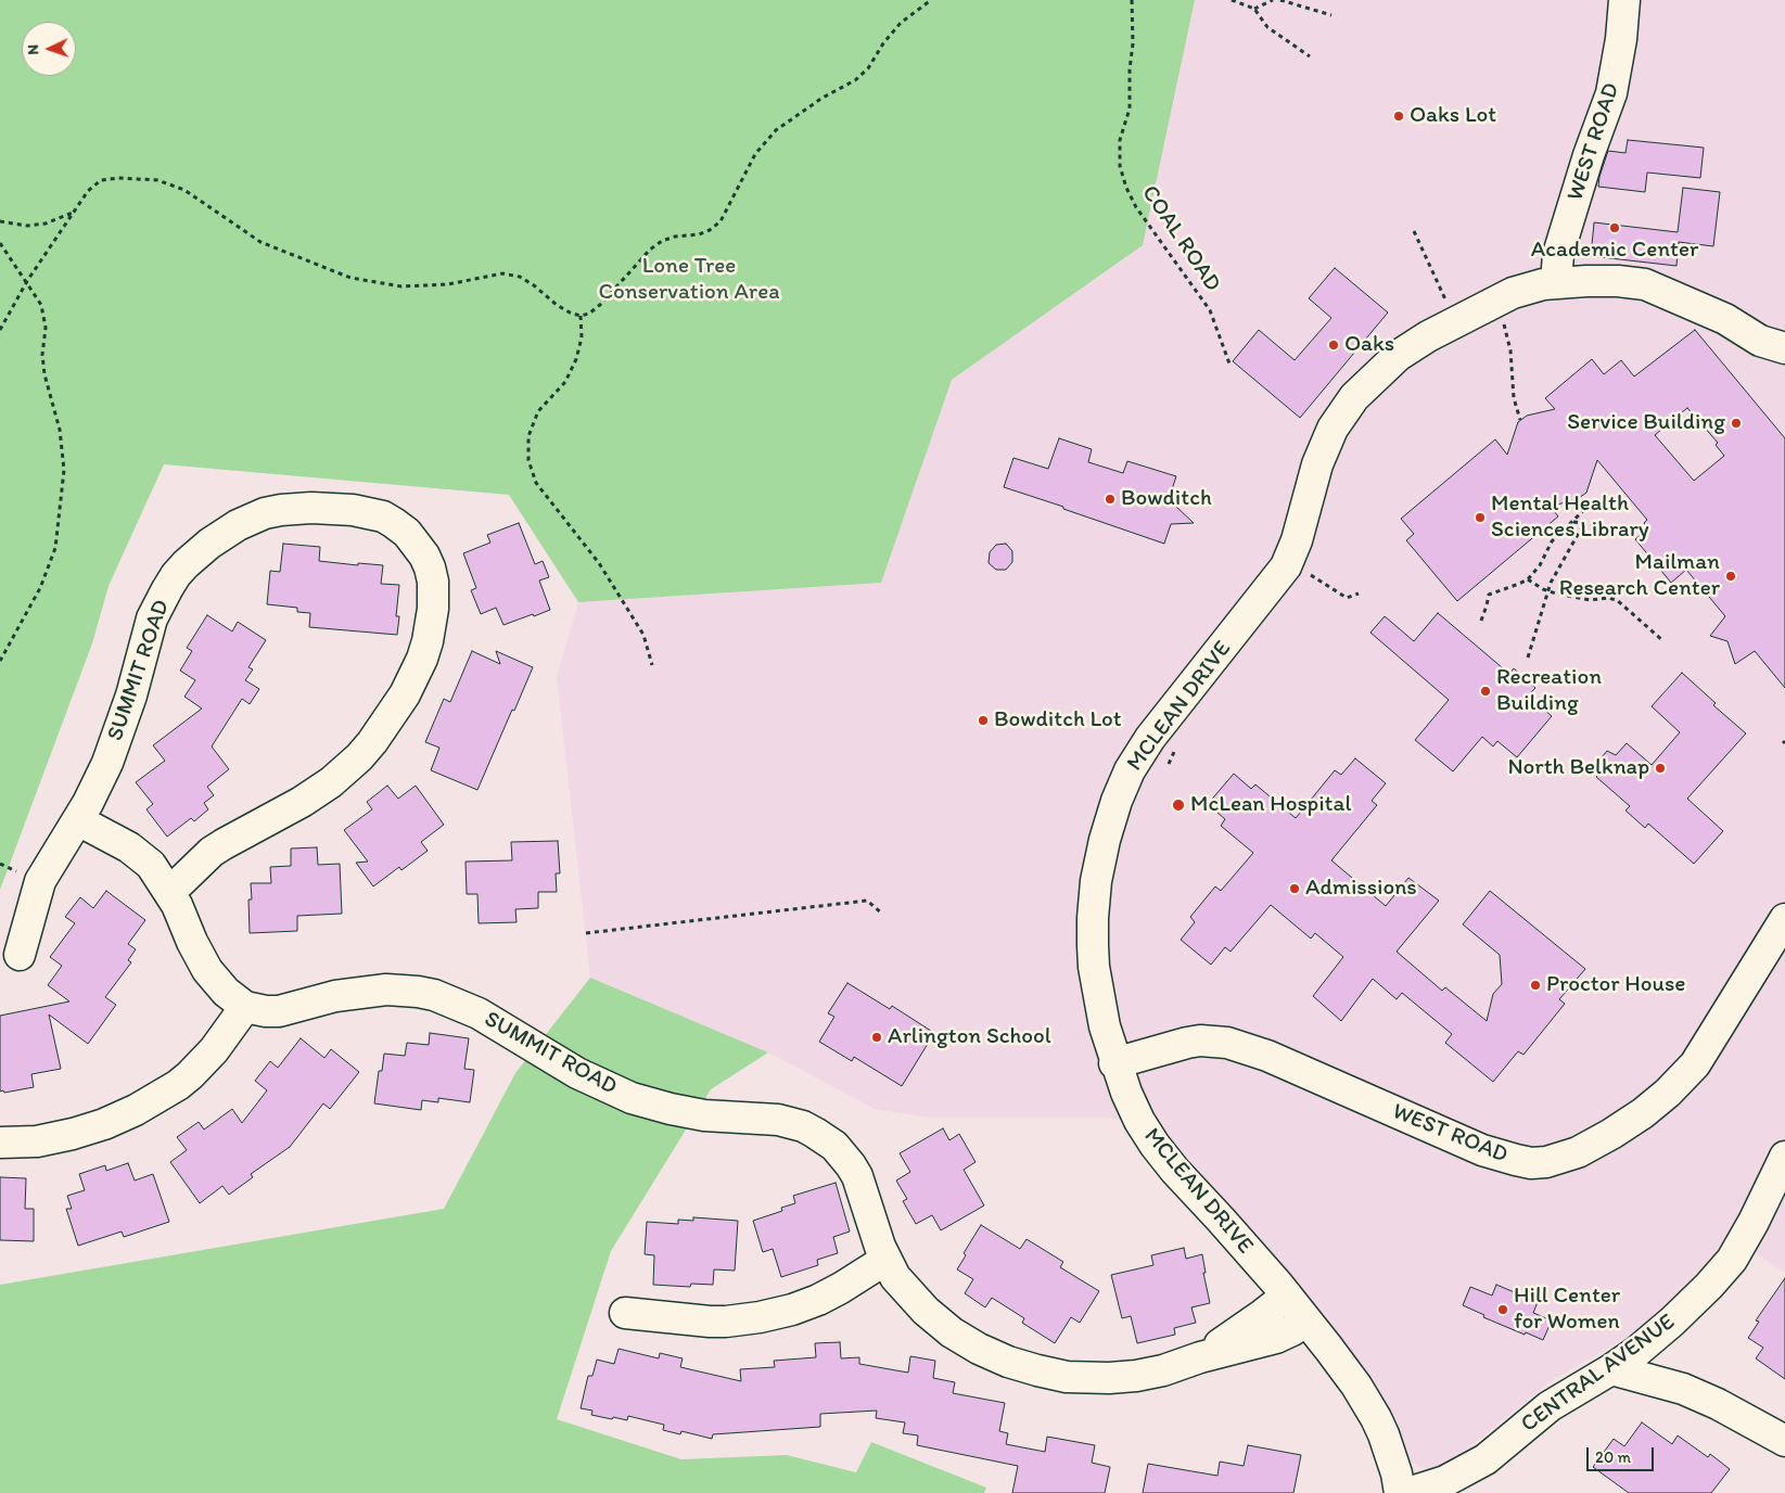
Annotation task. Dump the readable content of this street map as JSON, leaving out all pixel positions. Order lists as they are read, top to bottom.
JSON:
{
  "streets": {
    "street": [
      "WEST ROAD",
      "SUMMIT ROAD",
      "MCLEAN DRIVE",
      "CENTRAL AVENUE"
    ],
    "path": ["COAL ROAD"]
  },
  "crossings": [
    ["WEST ROAD", "MCLEAN DRIVE"],
    ["SUMMIT ROAD", "MCLEAN DRIVE"]
  ],
  "parks": ["Lone Tree Conservation Area"],
  "places": [
    "Oaks Lot",
    "Academic Center",
    "Oaks",
    "Service Building",
    "Bowditch",
    "Mental Health Sciences Library",
    "Mailman Research Center",
    "Recreation Building",
    "Bowditch Lot",
    "North Belknap",
    "McLean Hospital",
    "Admissions",
    "Proctor House",
    "Arlington School",
    "Hill Center for Women"
  ],
  "scale_bar": "20 m",
  "north": "left"
}
